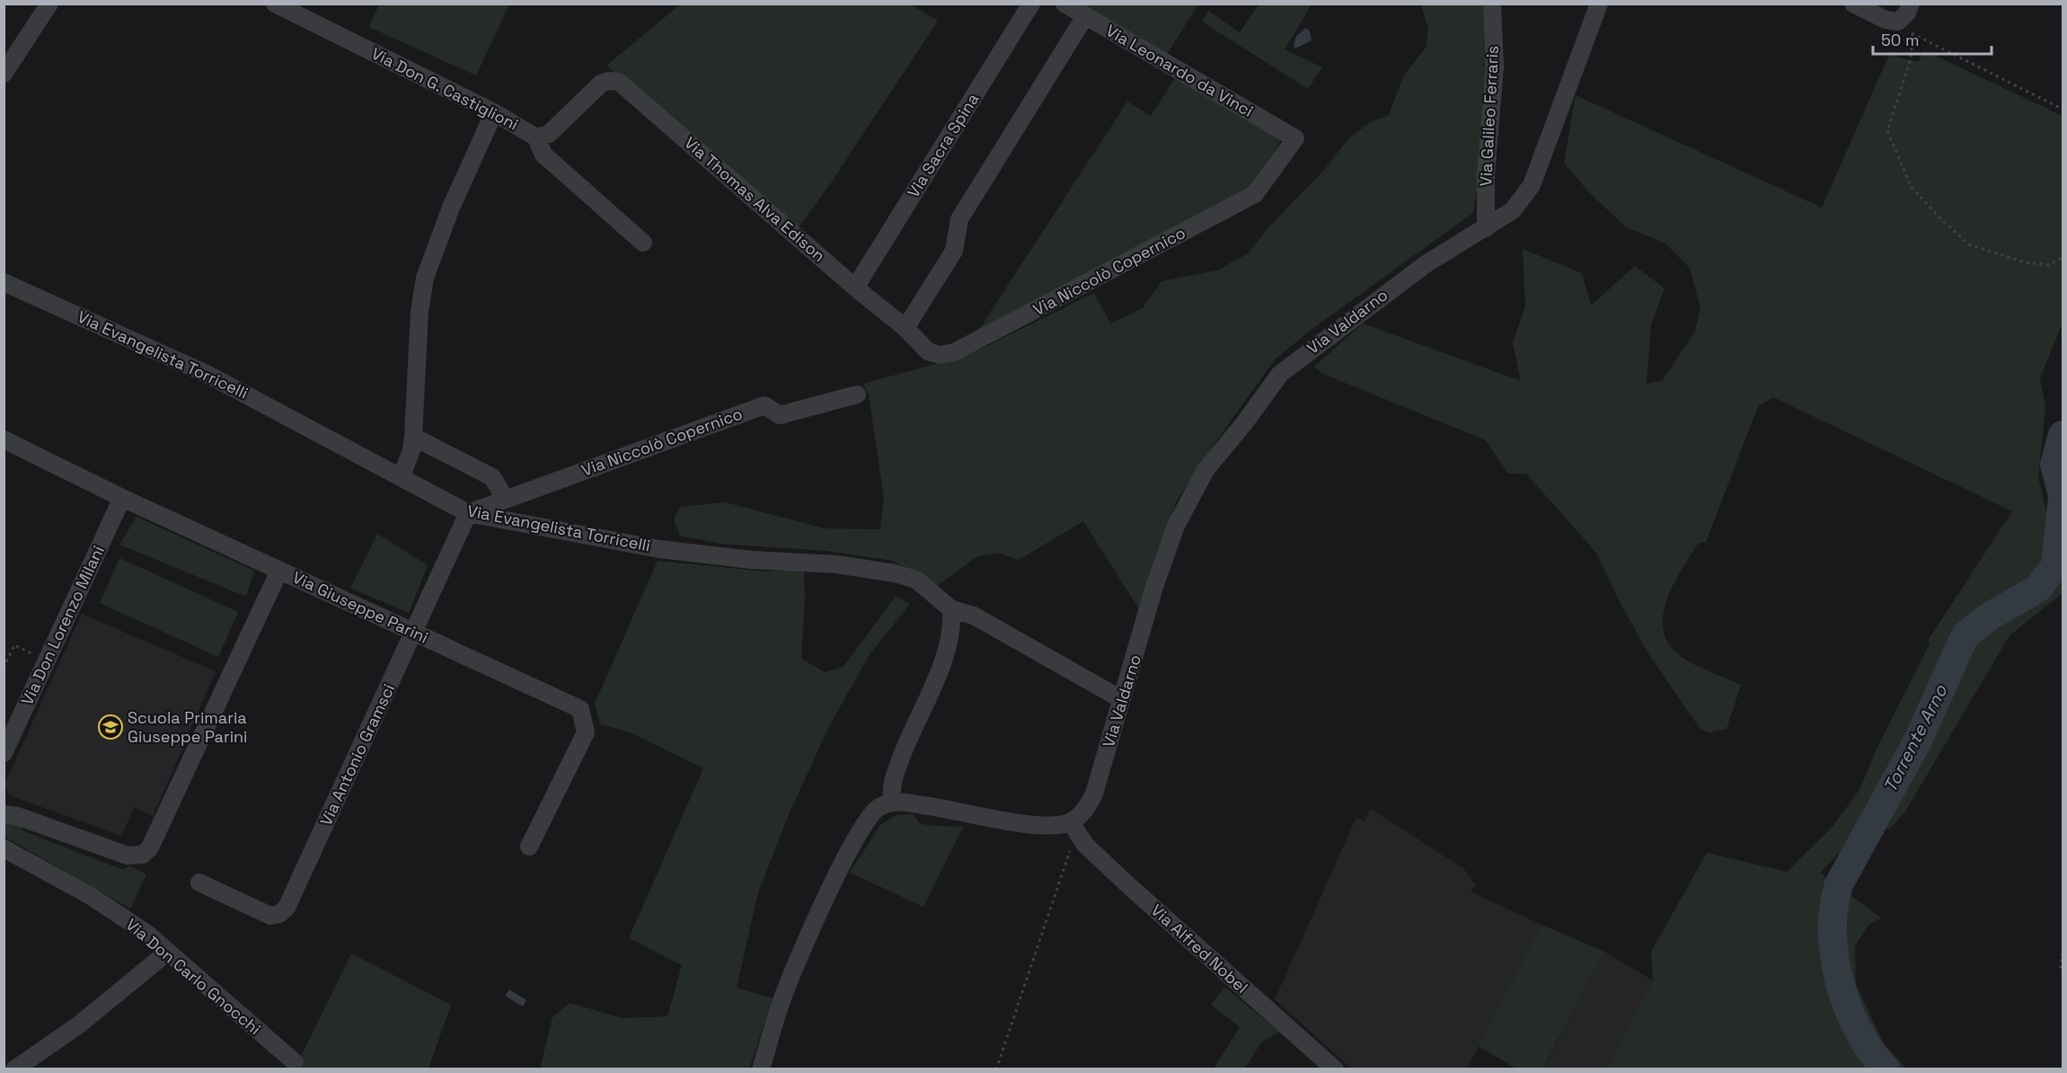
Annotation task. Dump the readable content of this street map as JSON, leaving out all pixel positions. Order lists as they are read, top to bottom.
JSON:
{
  "streets": {
    "street": [
      "Via Leonardo da Vinci",
      "Via Don G. Castiglioni",
      "Via Galileo Ferraris",
      "Via Sacra Spina",
      "Via Thomas Alva Edison",
      "Via Niccolò Copernico",
      "Via Valdarno",
      "Via Evangelista Torricelli",
      "Via Giuseppe Parini",
      "Via Don Lorenzo Milani",
      "Via Antonio Gramsci",
      "Via Alfred Nobel",
      "Via Don Carlo Gnocchi"
    ]
  },
  "crossings": [
    ["Via Leonardo da Vinci", "Via Niccolò Copernico"],
    ["Via Don G. Castiglioni", "Via Thomas Alva Edison"],
    ["Via Galileo Ferraris", "Via Valdarno"],
    ["Via Sacra Spina", "Via Thomas Alva Edison"],
    ["Via Thomas Alva Edison", "Via Niccolò Copernico"],
    ["Via Niccolò Copernico", "Via Evangelista Torricelli"],
    ["Via Niccolò Copernico", "Via Antonio Gramsci"],
    ["Via Valdarno", "Via Alfred Nobel"],
    ["Via Evangelista Torricelli", "Via Antonio Gramsci"],
    ["Via Giuseppe Parini", "Via Don Lorenzo Milani"],
    ["Via Giuseppe Parini", "Via Antonio Gramsci"]
  ],
  "water": ["Torrente Arno"],
  "places": {
    "school or university": ["Scuola Primaria Giuseppe Parini"]
  },
  "scale_bar": "50 m"
}
